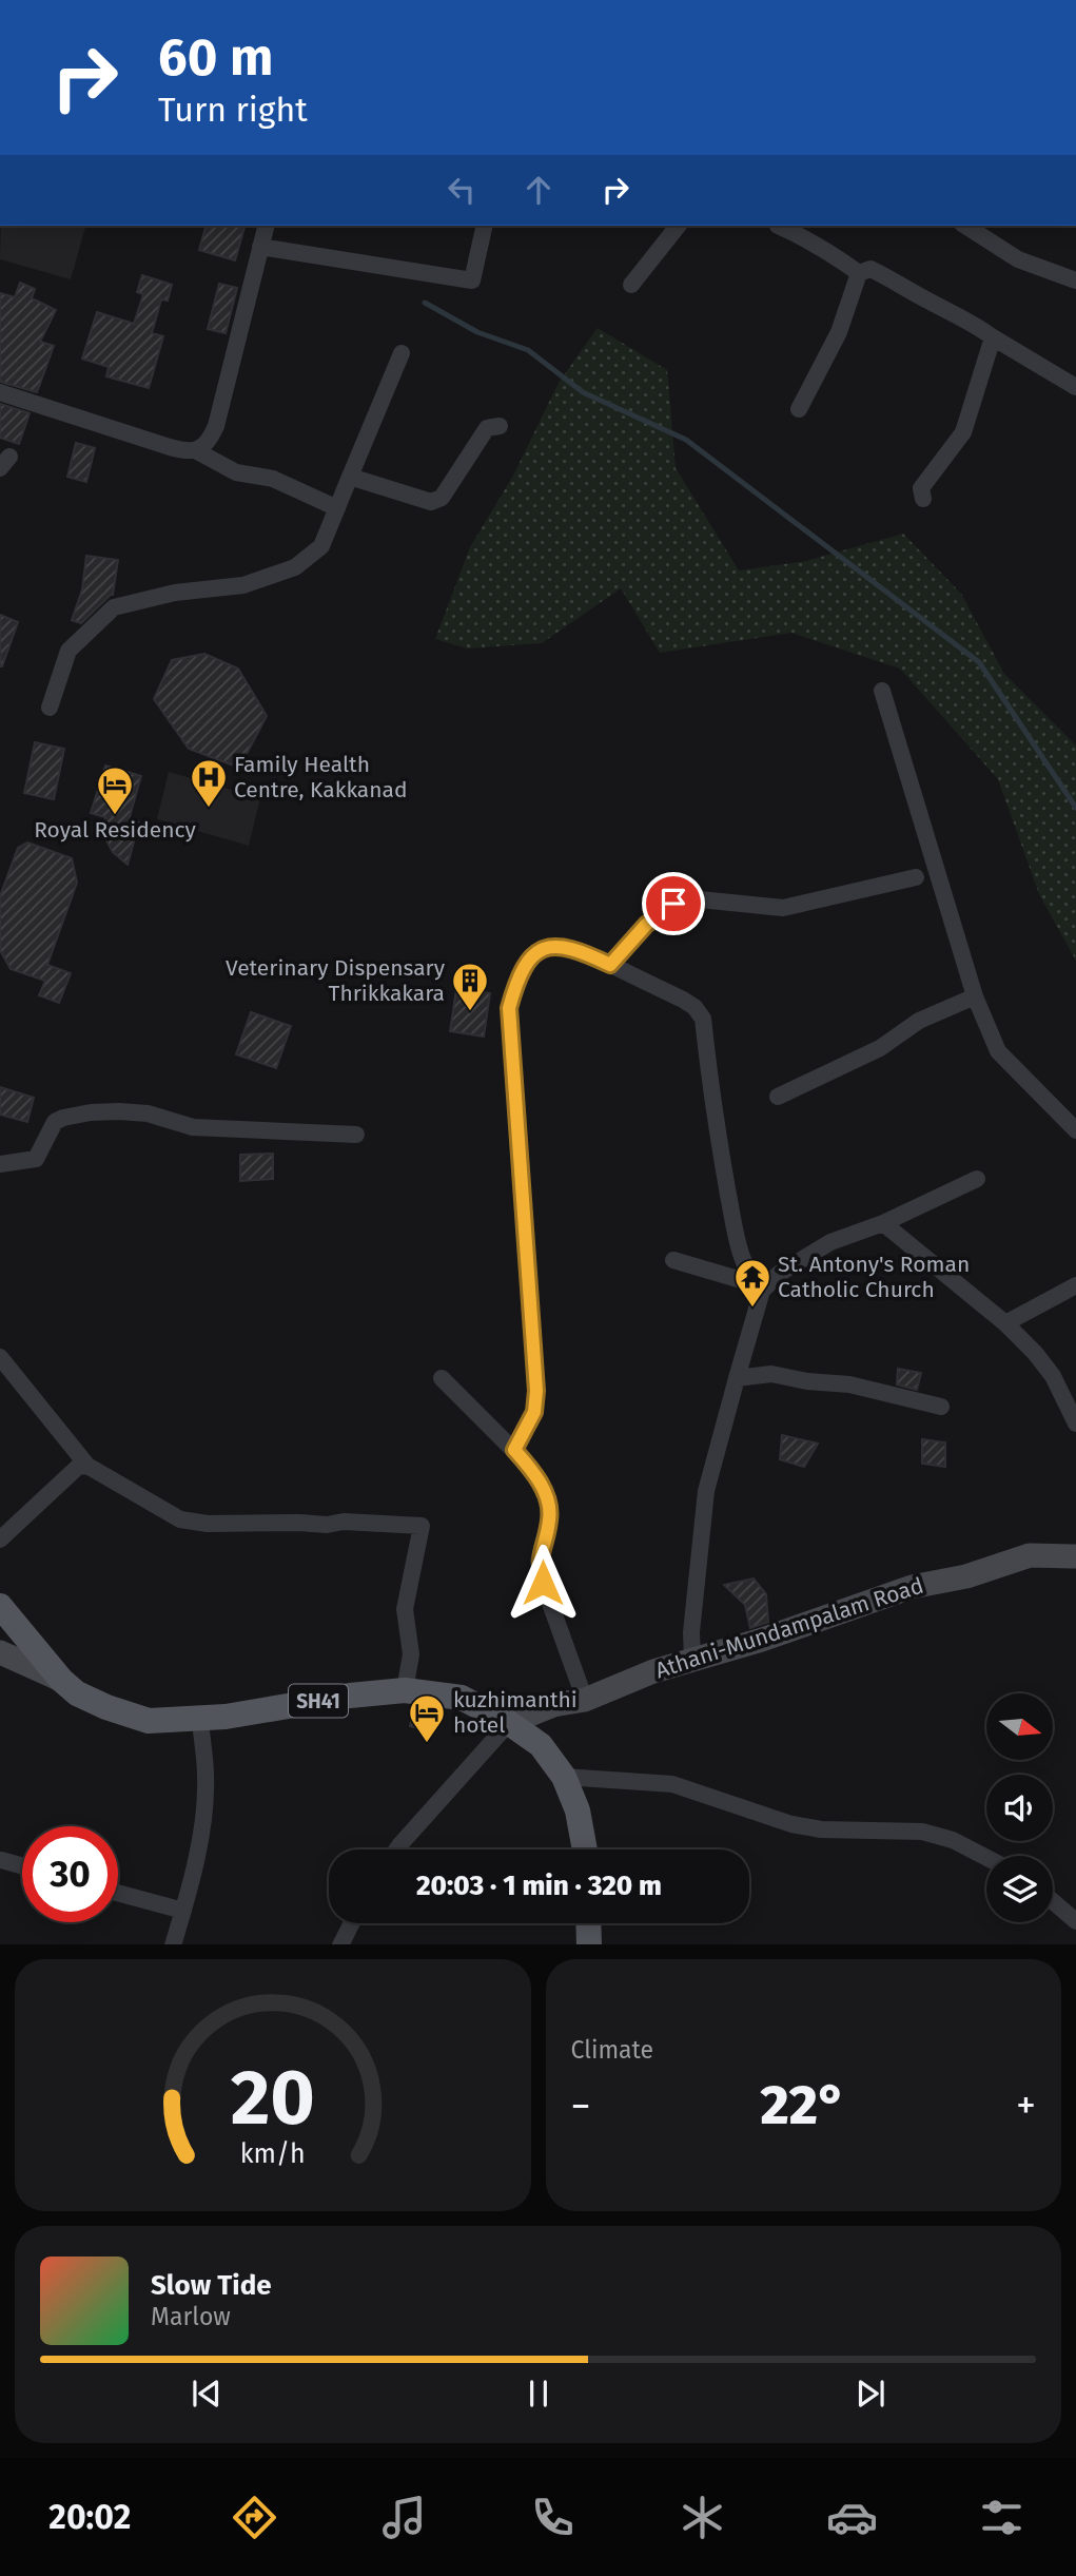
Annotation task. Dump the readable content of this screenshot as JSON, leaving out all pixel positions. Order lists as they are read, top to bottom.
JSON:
{
  "streets": {
    "main road": ["SH41"],
    "street": ["Athani-Mundampalam Road"]
  },
  "crossings": [
    ["Athani-Mundampalam Road", "SH41"]
  ],
  "places": {
    "hospital": ["Family Health Centre, Kakkanad"],
    "hotel": ["Royal Residency", "kuzhimanthi hotel"],
    "building": ["Veterinary Dispensary Thrikkakara"],
    "temple": ["St. Antony's Roman Catholic Church"]
  },
  "north": "right",
  "page": {
    "turn": ["60 m", "Turn right"],
    "limit": "30",
    "trip": "20:03 · 1 min · 320 m",
    "tile": "Climate",
    "heat": ["−", "22°", "+"],
    "song": ["Slow Tide", "Marlow"],
    "tabs": "20:02",
    "gauge": ["20", "km/h"]
  }
}
